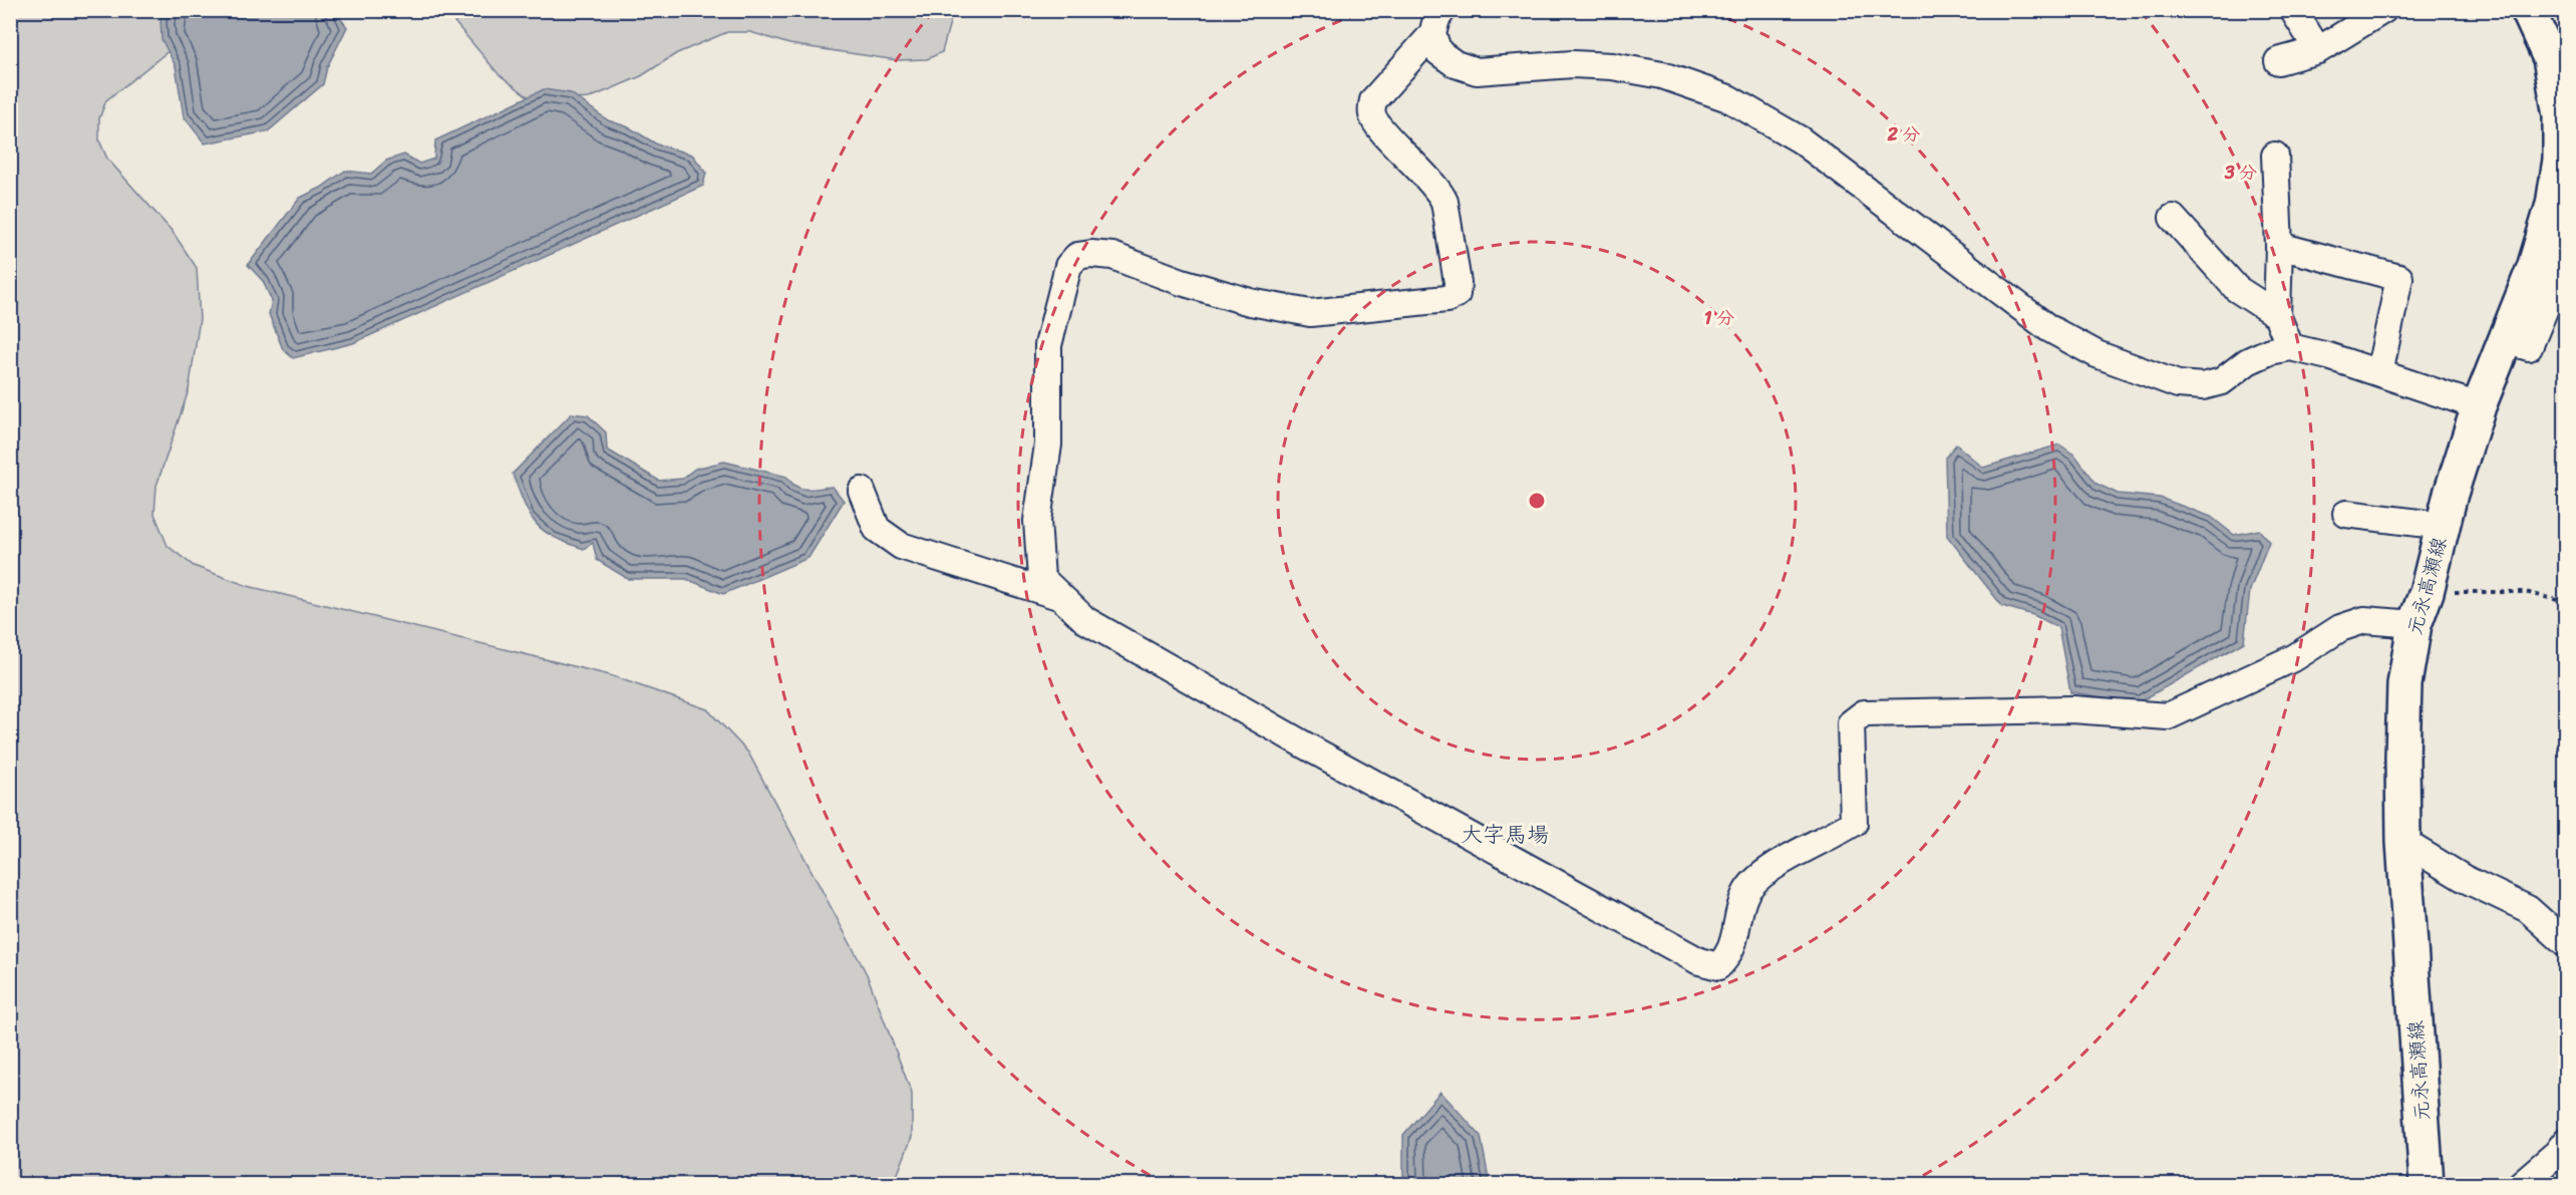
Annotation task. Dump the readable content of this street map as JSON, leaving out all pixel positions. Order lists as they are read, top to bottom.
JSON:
{
  "streets": {
    "main road": ["元永高瀬線"]
  },
  "districts": ["大字馬場"],
  "rings": ["2 分", "3 分", "1 分"]
}
